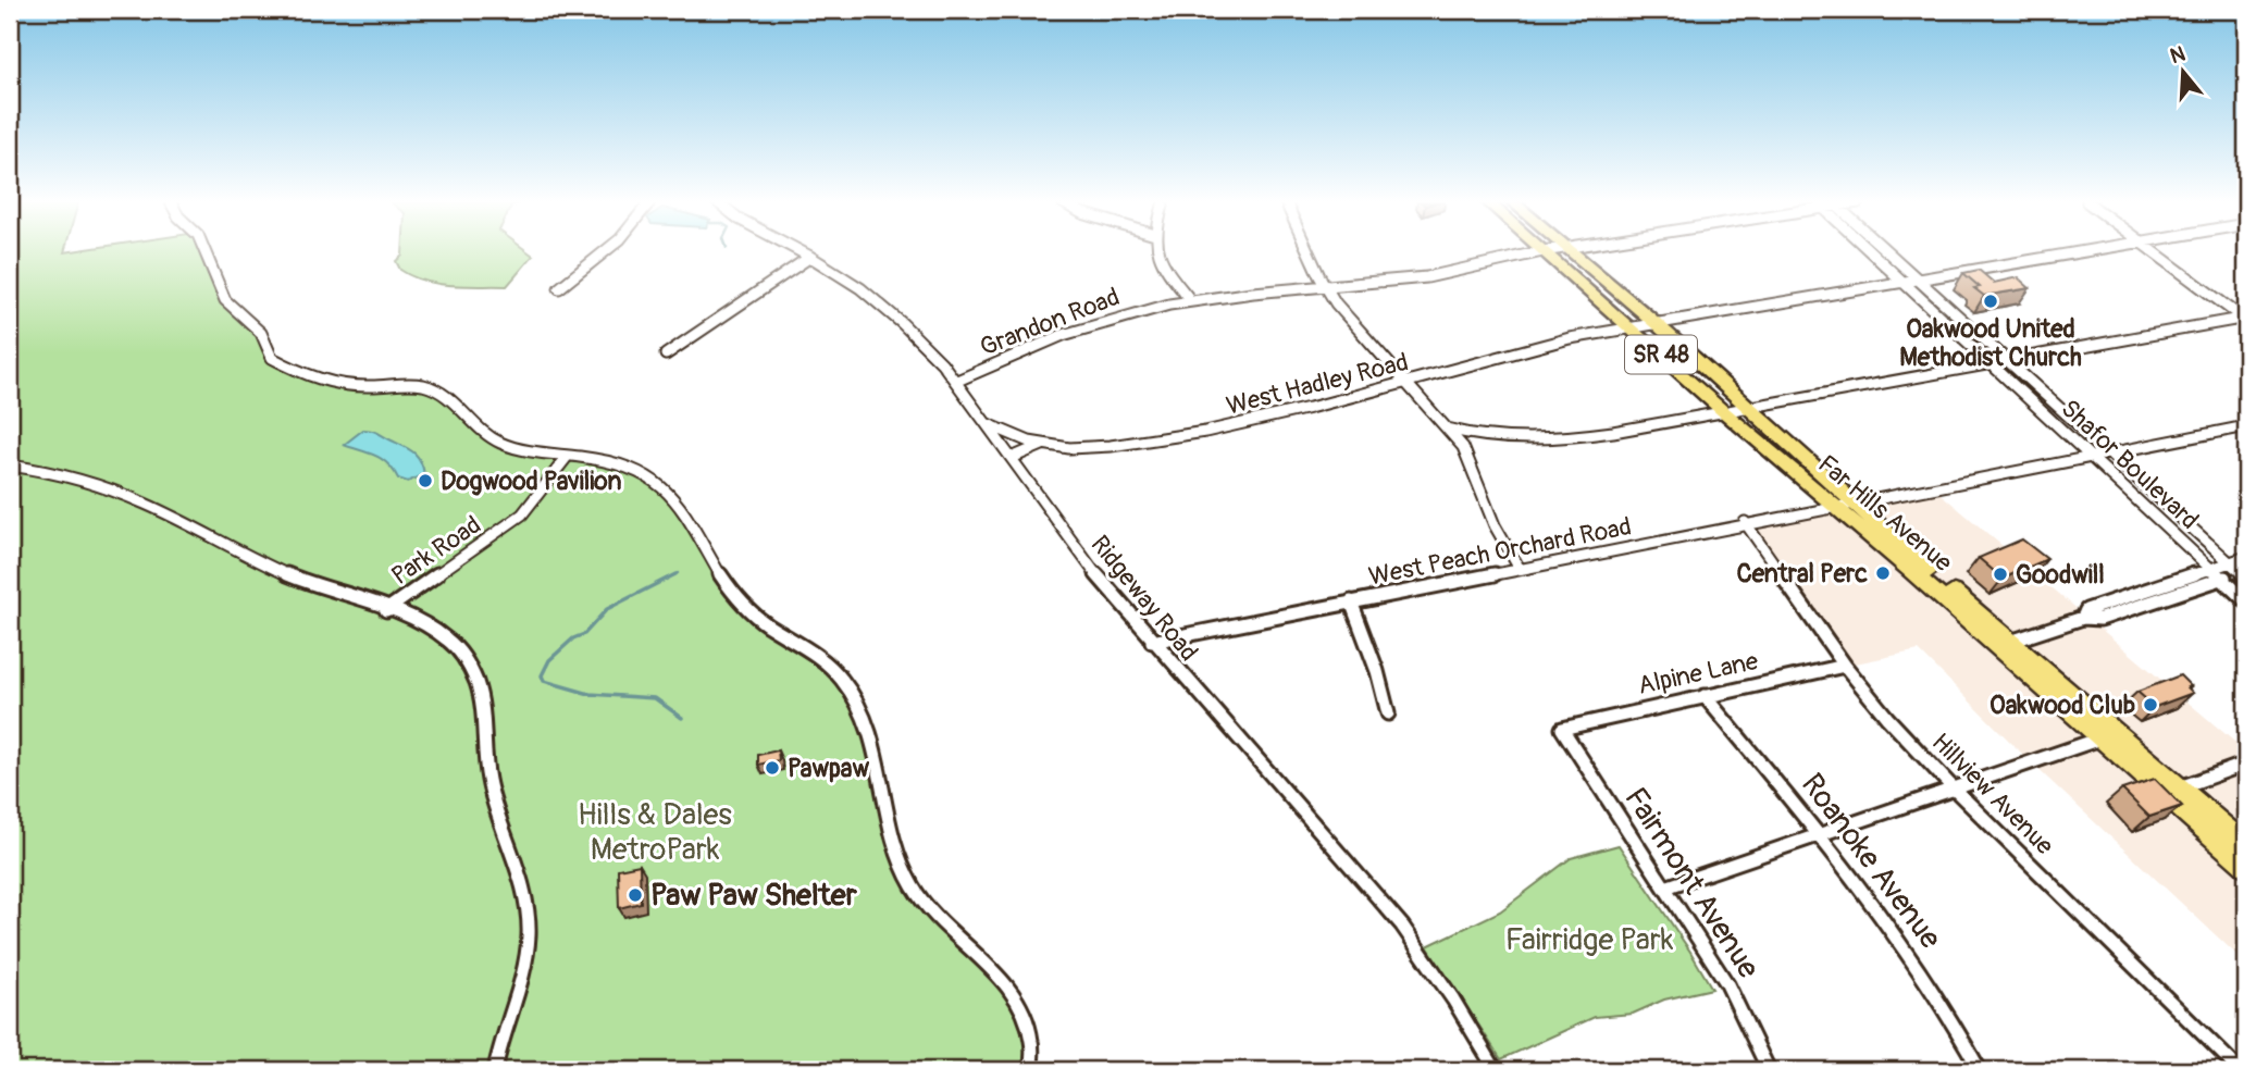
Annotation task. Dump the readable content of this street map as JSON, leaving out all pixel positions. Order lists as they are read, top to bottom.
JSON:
{
  "streets": {
    "main road": ["SR 48", "Far Hills Avenue"],
    "street": [
      "Grandon Road",
      "West Hadley Road",
      "Shafor Boulevard",
      "Park Road",
      "West Peach Orchard Road",
      "Ridgeway Road",
      "Alpine Lane",
      "Hillview Avenue",
      "Roanoke Avenue",
      "Fairmont Avenue"
    ]
  },
  "crossings": [
    ["Grandon Road", "Ridgeway Road"],
    ["SR 48", "West Hadley Road"],
    ["SR 48", "West Peach Orchard Road"],
    ["West Hadley Road", "Shafor Boulevard"],
    ["West Hadley Road", "Far Hills Avenue"],
    ["West Hadley Road", "Ridgeway Road"],
    ["Shafor Boulevard", "West Peach Orchard Road"],
    ["Far Hills Avenue", "West Peach Orchard Road"],
    ["West Peach Orchard Road", "Ridgeway Road"],
    ["West Peach Orchard Road", "Hillview Avenue"],
    ["Alpine Lane", "Hillview Avenue"],
    ["Alpine Lane", "Roanoke Avenue"],
    ["Alpine Lane", "Fairmont Avenue"]
  ],
  "parks": ["Hills & Dales MetroPark", "Fairridge Park"],
  "places": [
    "Oakwood United Methodist Church",
    "Dogwood Pavilion",
    "Central Perc",
    "Goodwill",
    "Oakwood Club",
    "Pawpaw",
    "Paw Paw Shelter"
  ],
  "north": "top"
}
